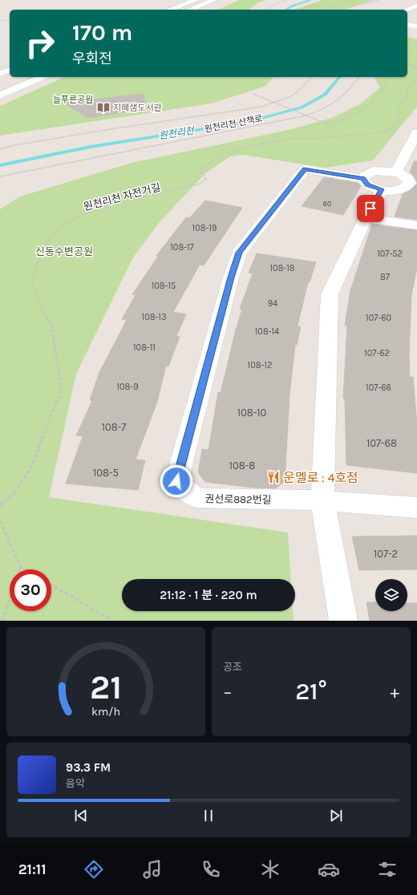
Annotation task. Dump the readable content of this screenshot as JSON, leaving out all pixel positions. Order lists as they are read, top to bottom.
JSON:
{
  "streets": {
    "street": ["권선로882번길"],
    "path": ["원천리천 산책로", "원천리천 자전거길"]
  },
  "water": ["원천리천"],
  "parks": ["늘푸른공원", "신동수변공원"],
  "places": {
    "library": ["지혜샘도서관"],
    "restaurant": ["운멜로 : 4호점"]
  },
  "house_numbers": [
    "80",
    "108-19",
    "108-17",
    "107-52",
    "108-18",
    "87",
    "108-15",
    "94",
    "108-13",
    "107-60",
    "108-14",
    "108-11",
    "107-62",
    "108-12",
    "108-9",
    "107-66",
    "108-10",
    "108-7",
    "107-68",
    "108-8",
    "108-5",
    "107-2"
  ],
  "page": {
    "turn": ["170 m", "우회전"],
    "limit": "30",
    "trip": "21:12 · 1 분 · 220 m",
    "tile": "공조",
    "heat": ["−", "21°", "+"],
    "song": ["93.3 FM", "음악"],
    "tabs": "21:11",
    "gauge": ["21", "km/h"]
  }
}
